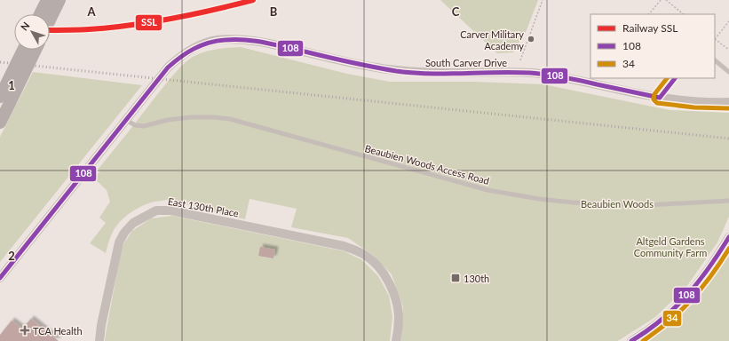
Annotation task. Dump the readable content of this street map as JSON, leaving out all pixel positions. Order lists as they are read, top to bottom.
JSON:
{
  "streets": {
    "street": ["South Carver Drive", "East 130th Place"],
    "lane": ["Beaubien Woods Access Road"]
  },
  "crossings": [
    ["South Carver Drive", "Beaubien Woods Access Road"]
  ],
  "parks": ["Beaubien Woods", "Altgeld Gardens Community Farm"],
  "places": {
    "other": ["Carver Military Academy"],
    "transit": ["130th"],
    "health": ["TCA Health"]
  },
  "lines": ["rail line SSL", "transit line 108", "transit line 34"],
  "legend": ["Railway SSL", "108", "34"],
  "north": "top left",
  "grid": {
    "columns": ["A", "B", "C"],
    "rows": ["1", "2"]
  }
}
